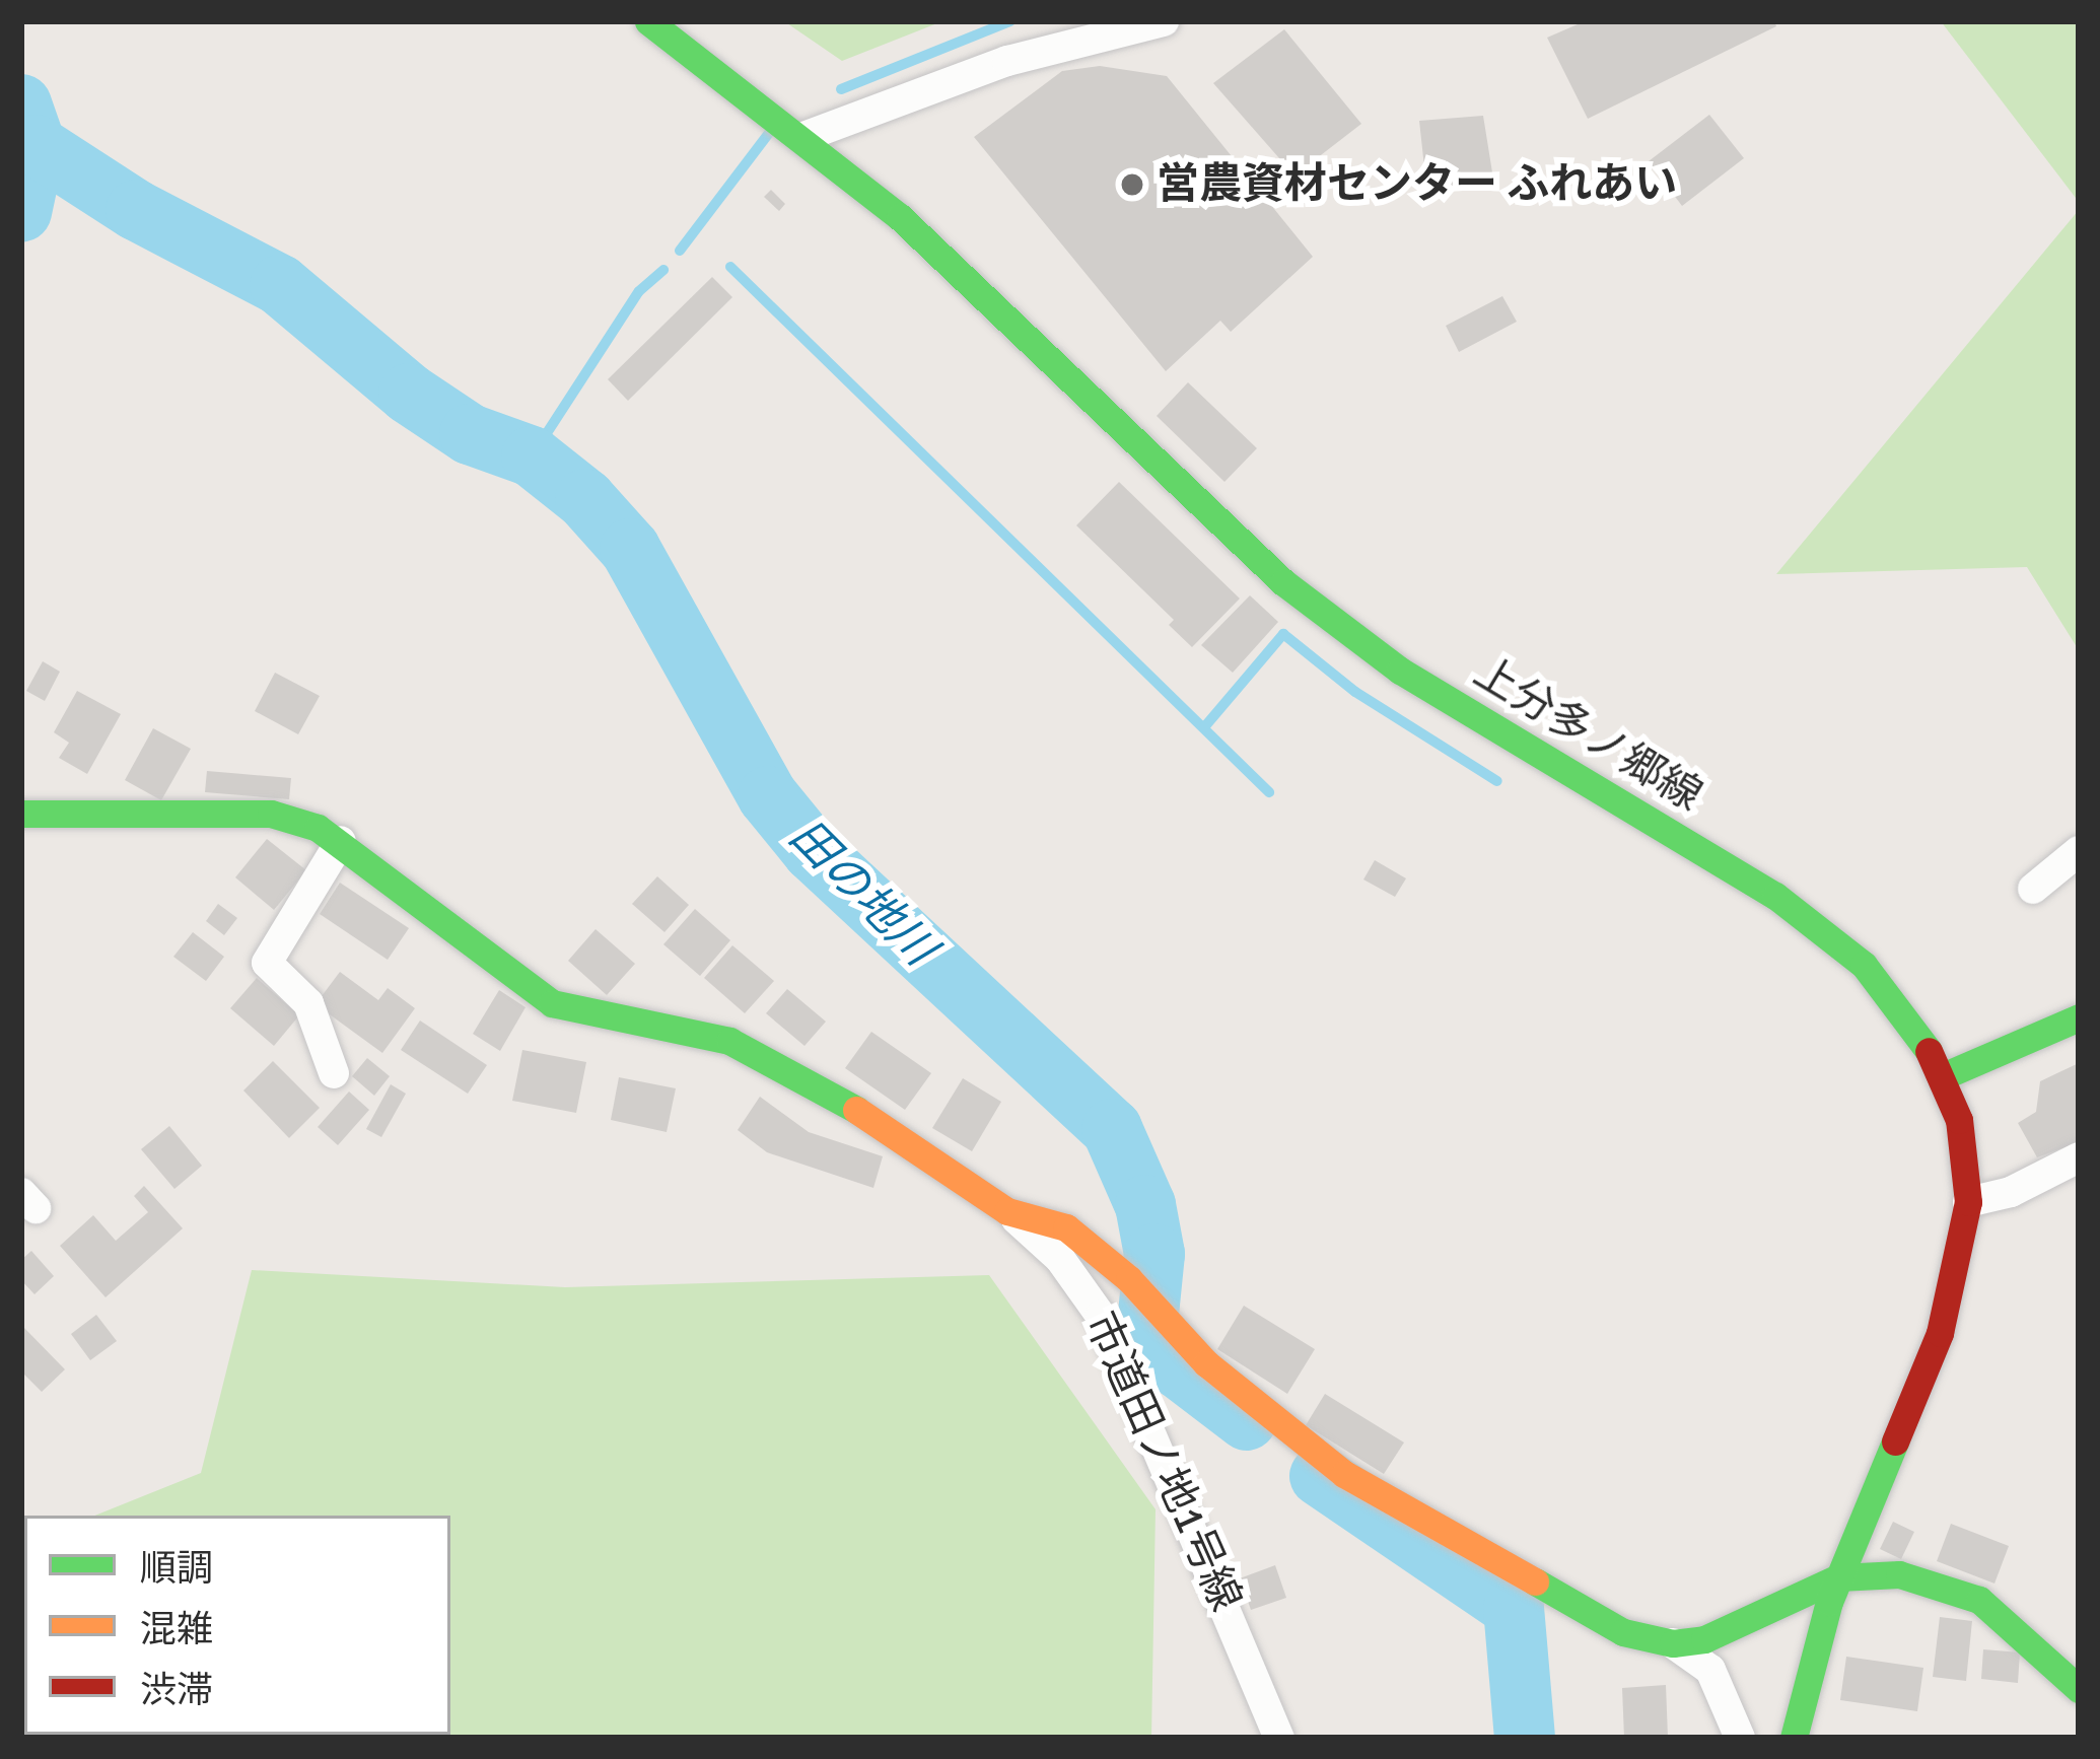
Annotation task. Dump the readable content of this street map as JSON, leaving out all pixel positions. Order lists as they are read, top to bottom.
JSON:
{
  "streets": {
    "street": ["上分多ノ郷線", "市道田ノ地1号線"]
  },
  "water": ["田の地川"],
  "places": ["営農資材センター ふれあい"],
  "legend": ["順調", "混雑", "渋滞"]
}
